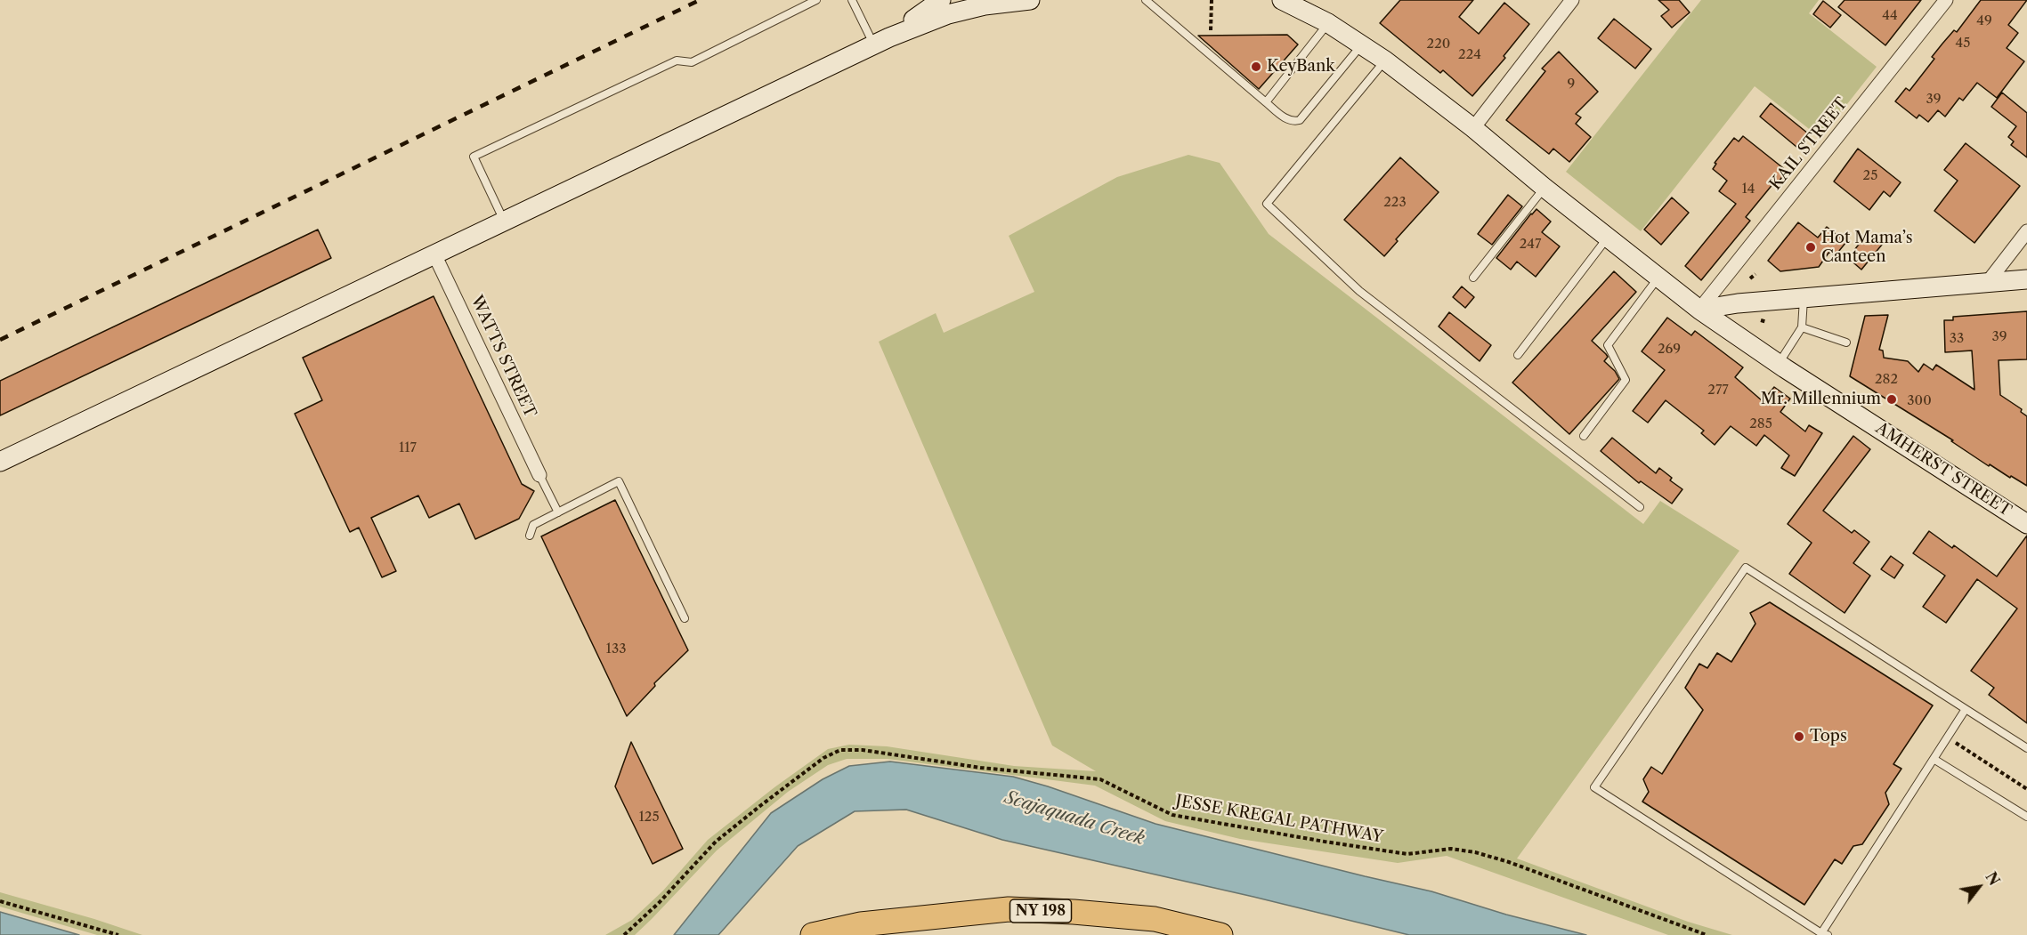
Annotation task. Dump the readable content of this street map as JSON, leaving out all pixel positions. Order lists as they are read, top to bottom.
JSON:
{
  "streets": {
    "highway": ["NY 198"],
    "main road": ["AMHERST STREET"],
    "street": ["KAIL STREET", "WATTS STREET"],
    "path": ["JESSE KREGAL PATHWAY"]
  },
  "crossings": [
    ["KAIL STREET", "AMHERST STREET"]
  ],
  "water": ["Scajaquada Creek"],
  "places": [
    "KeyBank",
    "Hot Mama’s Canteen",
    "Mr. Millennium",
    "Tops"
  ],
  "house_numbers": [
    "44",
    "49",
    "45",
    "220",
    "224",
    "9",
    "39",
    "25",
    "14",
    "223",
    "247",
    "39",
    "33",
    "269",
    "282",
    "277",
    "300",
    "285",
    "117",
    "133",
    "125"
  ],
  "north": "top right"
}
